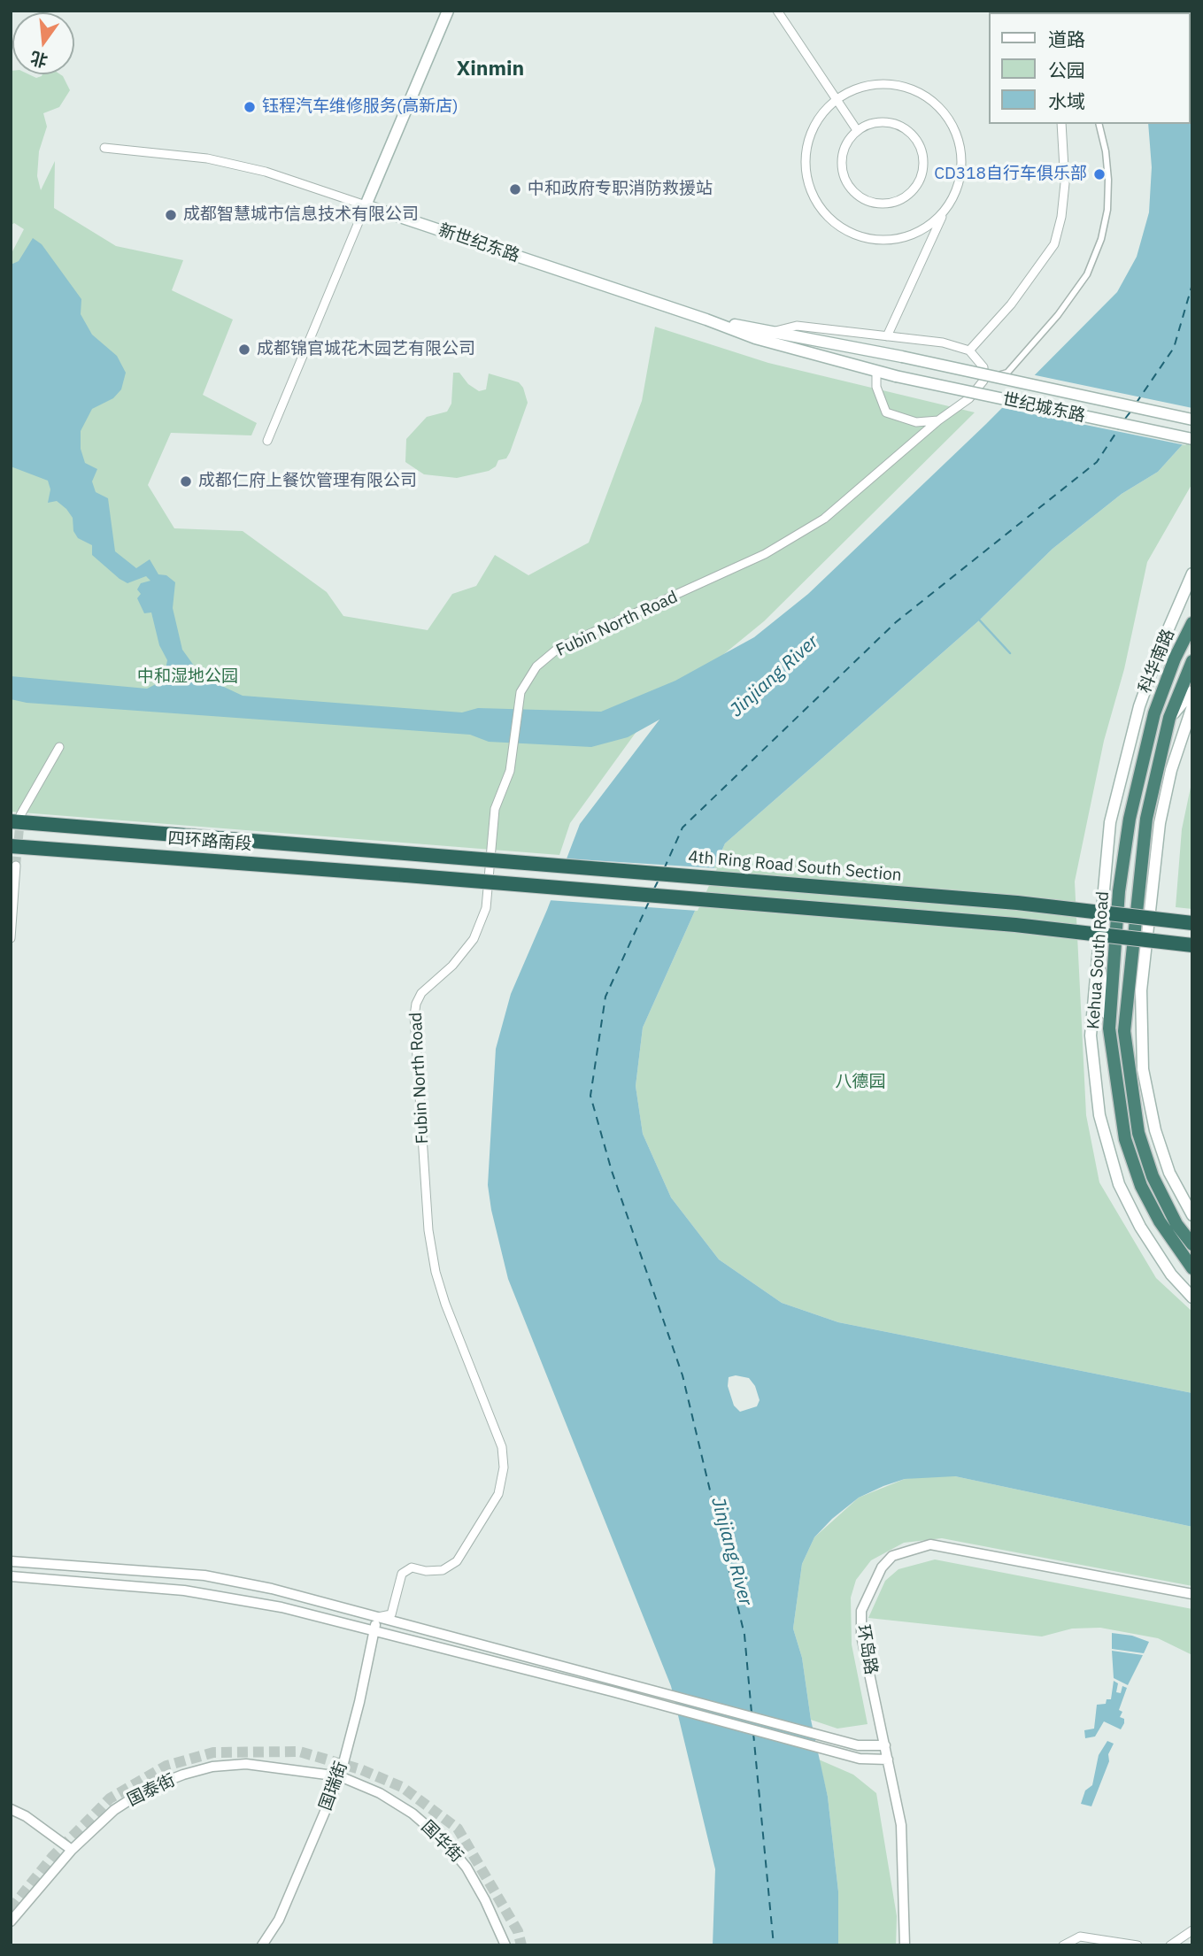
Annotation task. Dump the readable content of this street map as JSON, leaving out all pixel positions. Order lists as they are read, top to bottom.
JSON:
{
  "streets": {
    "highway": [
      "科华南路",
      "四环路南段",
      "4th Ring Road South Section",
      "Kehua South Road"
    ],
    "main road": ["新世纪东路", "世纪城东路"],
    "street": [
      "Fubin North Road",
      "环岛路",
      "国瑞街",
      "国泰街",
      "国华街"
    ]
  },
  "crossings": [
    ["新世纪东路", "世纪城东路"],
    ["Fubin North Road", "国瑞街"],
    ["科华南路", "Kehua South Road"],
    ["四环路南段", "4th Ring Road South Section"],
    ["国瑞街", "国泰街"],
    ["国瑞街", "国华街"],
    ["国泰街", "国华街"]
  ],
  "districts": ["Xinmin"],
  "water": ["Jinjiang River"],
  "parks": ["中和湿地公园", "八德园"],
  "places": [
    "钰程汽车维修服务(高新店)",
    "CD318自行车俱乐部",
    "中和政府专职消防救援站",
    "成都智慧城市信息技术有限公司",
    "成都锦官城花木园艺有限公司",
    "成都仁府上餐饮管理有限公司"
  ],
  "legend": ["道路", "公园", "水域"],
  "north": "bottom"
}
